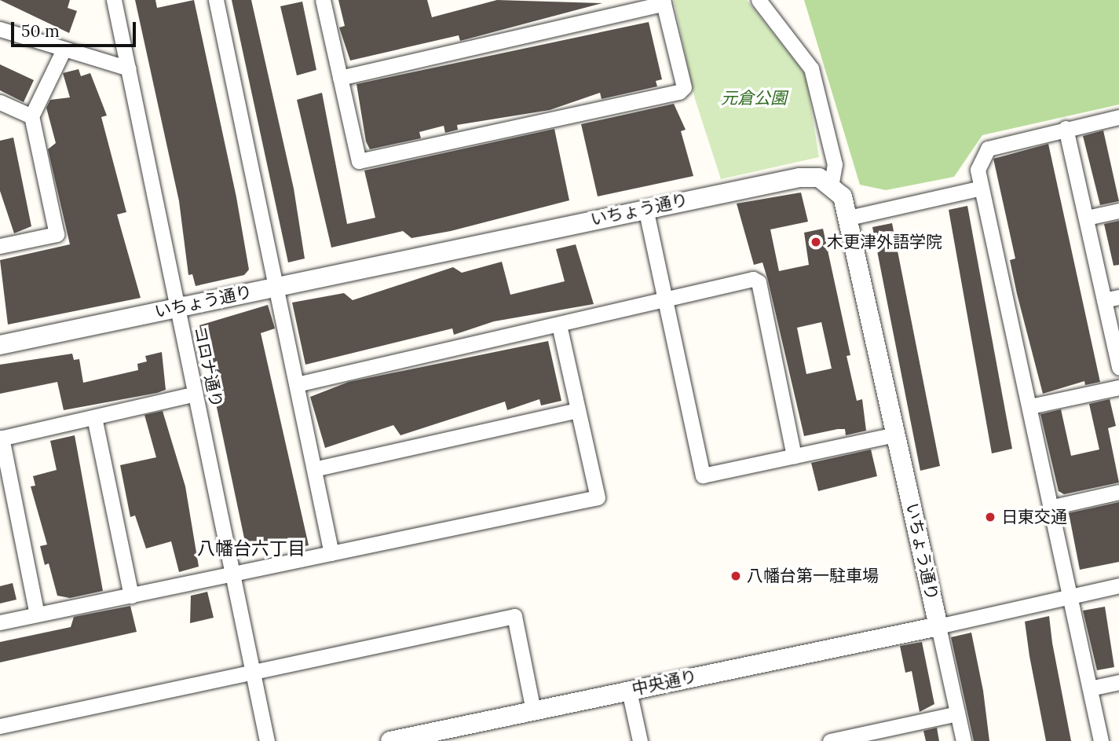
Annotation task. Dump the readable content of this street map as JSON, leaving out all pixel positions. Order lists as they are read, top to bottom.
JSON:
{
  "streets": {
    "street": ["いちょう通り", "コロナ通り", "中央通り"]
  },
  "crossings": [
    ["いちょう通り", "コロナ通り"],
    ["いちょう通り", "中央通り"]
  ],
  "districts": ["八幡台六丁目"],
  "parks": ["元倉公園"],
  "places": ["木更津外語学院", "日東交通", "八幡台第一駐車場"],
  "scale_bar": "50 m"
}
